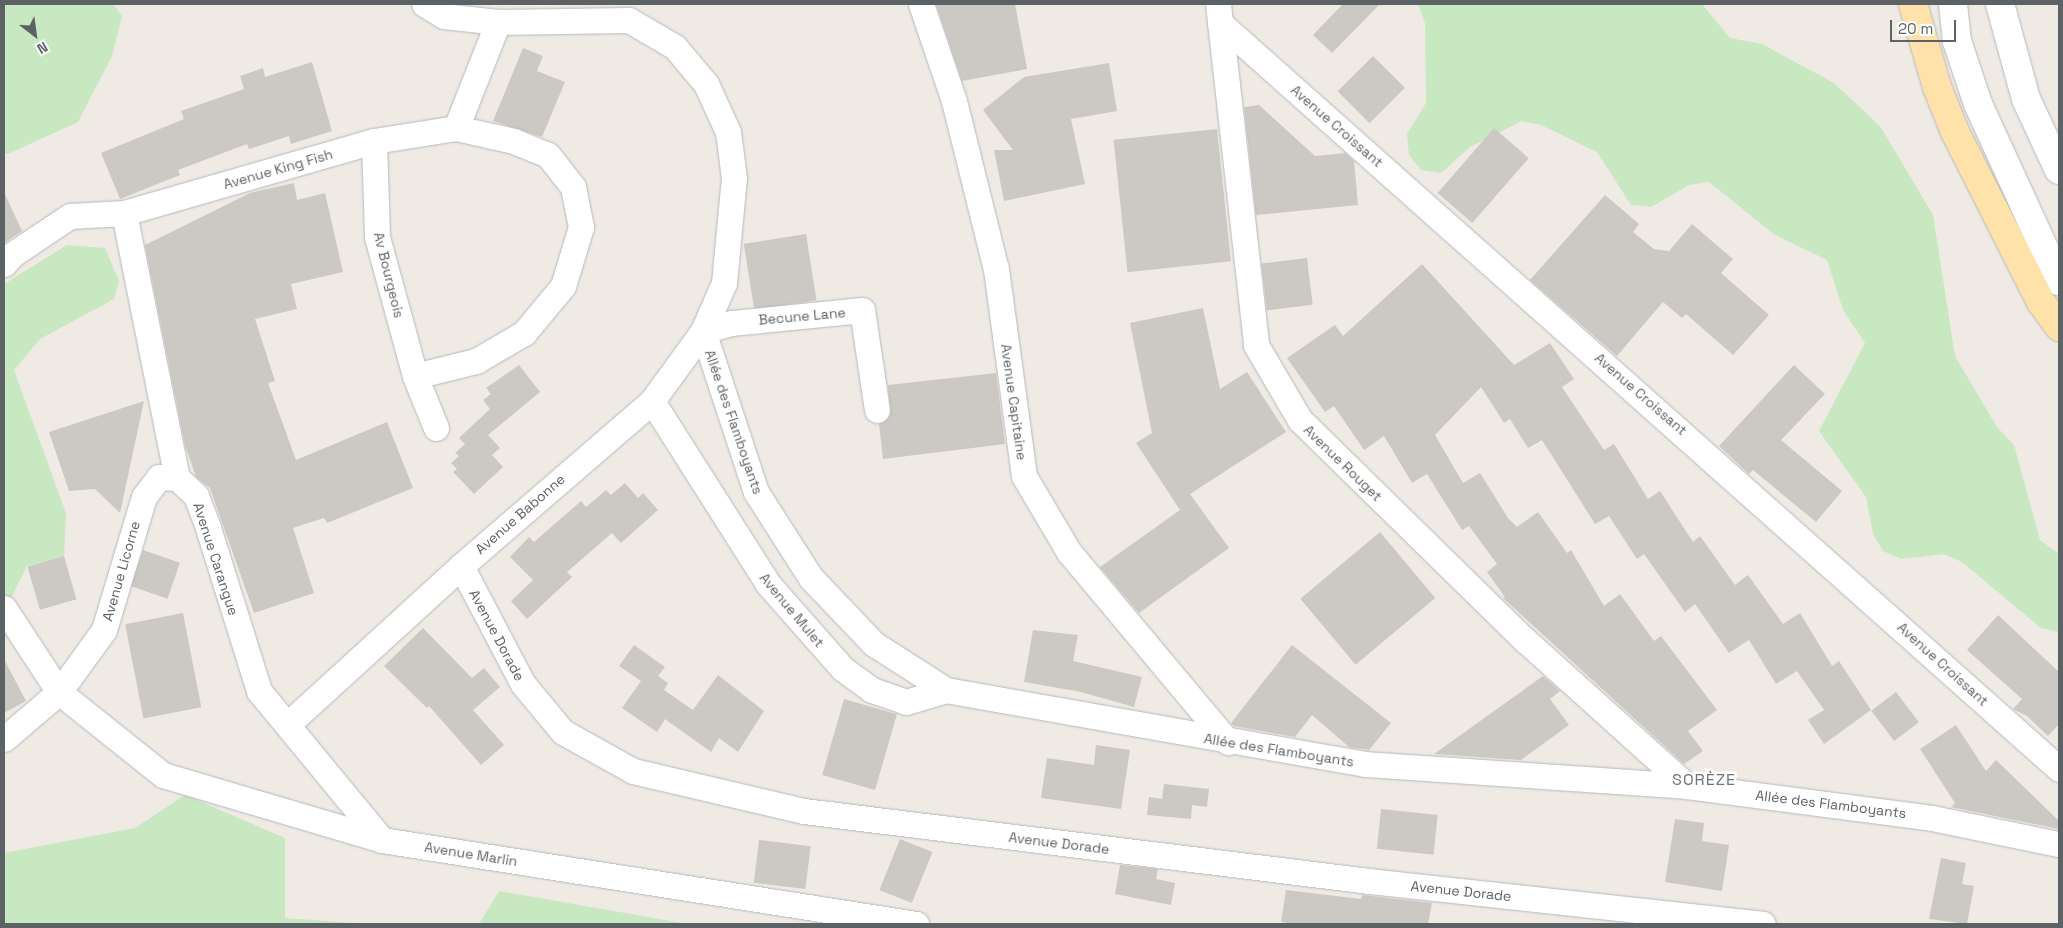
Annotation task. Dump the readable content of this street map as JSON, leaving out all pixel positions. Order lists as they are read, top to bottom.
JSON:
{
  "streets": {
    "street": [
      "Avenue Croissant",
      "Avenue King Fish",
      "Av Bourgeois",
      "Becune Lane",
      "Avenue Capitaine",
      "Allée des Flamboyants",
      "Avenue Rouget",
      "Avenue Babonne",
      "Avenue Carangue",
      "Avenue Licorne",
      "Avenue Mulet",
      "Avenue Dorade",
      "Avenue Marlin"
    ]
  },
  "crossings": [
    ["Avenue Croissant", "Avenue Rouget"],
    ["Avenue King Fish", "Av Bourgeois"],
    ["Becune Lane", "Allée des Flamboyants"],
    ["Becune Lane", "Avenue Babonne"],
    ["Avenue Capitaine", "Allée des Flamboyants"],
    ["Allée des Flamboyants", "Avenue Rouget"],
    ["Allée des Flamboyants", "Avenue Babonne"],
    ["Allée des Flamboyants", "Avenue Mulet"],
    ["Avenue Babonne", "Avenue Carangue"],
    ["Avenue Babonne", "Avenue Mulet"],
    ["Avenue Babonne", "Avenue Dorade"],
    ["Avenue Carangue", "Avenue Licorne"],
    ["Avenue Carangue", "Avenue Marlin"],
    ["Avenue Licorne", "Avenue Marlin"]
  ],
  "districts": ["SORÈZE"],
  "scale_bar": "20 m",
  "north": "bottom right"
}
